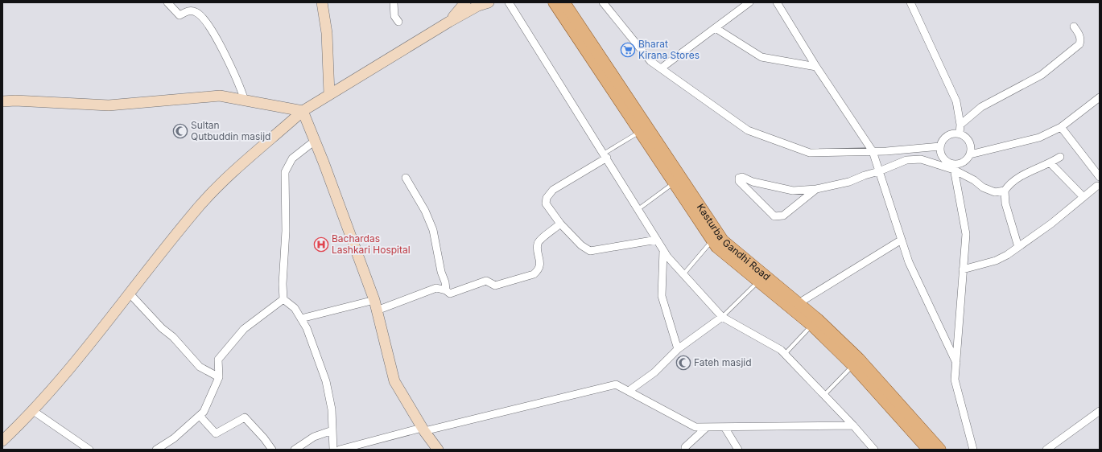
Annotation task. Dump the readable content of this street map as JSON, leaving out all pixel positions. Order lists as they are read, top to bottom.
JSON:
{
  "streets": {
    "main road": ["Kasturba Gandhi Road"]
  },
  "places": {
    "supermarket": ["Bharat Kirana Stores"],
    "mosque": ["Sultan Qutbuddin masijd", "Fateh masjid"],
    "hospital": ["Bachardas Lashkari Hospital"]
  }
}
